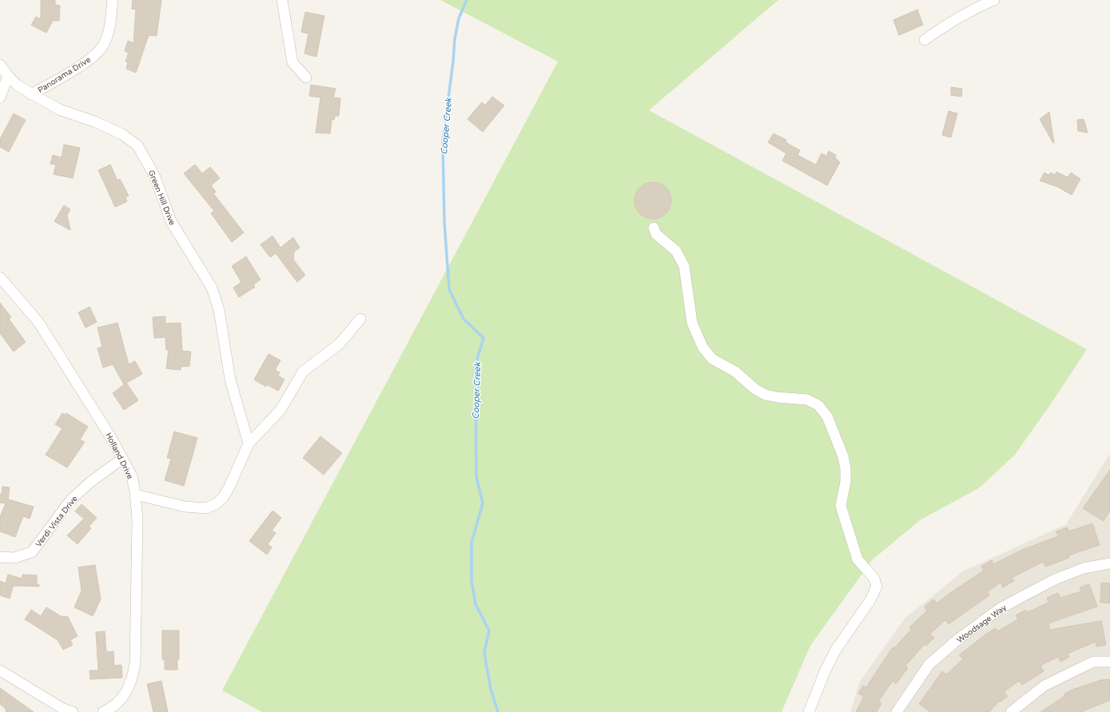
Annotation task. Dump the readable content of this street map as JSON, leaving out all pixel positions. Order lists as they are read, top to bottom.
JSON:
{
  "streets": {
    "street": [
      "Panorama Drive",
      "Green Hill Drive",
      "Holland Drive",
      "Verdi Vista Drive",
      "Woodsage Way"
    ]
  },
  "crossings": [
    ["Panorama Drive", "Green Hill Drive"],
    ["Holland Drive", "Verdi Vista Drive"]
  ],
  "water": ["Cooper Creek"]
}
